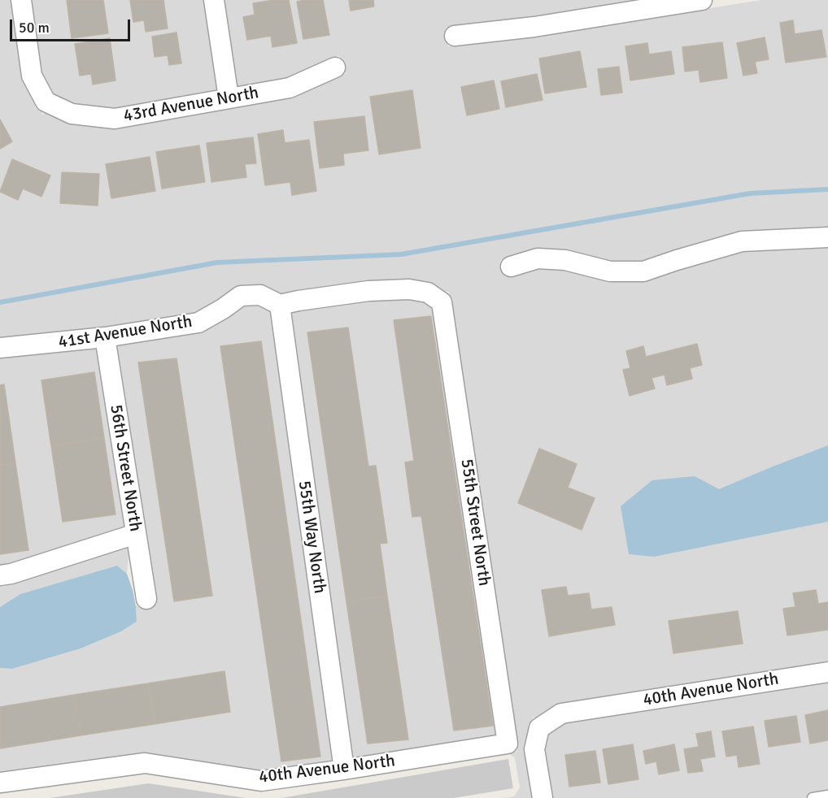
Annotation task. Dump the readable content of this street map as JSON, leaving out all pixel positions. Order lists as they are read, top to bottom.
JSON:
{
  "streets": {
    "street": [
      "43rd Avenue North",
      "41st Avenue North",
      "56th Street North",
      "55th Street North",
      "55th Way North",
      "40th Avenue North"
    ]
  },
  "crossings": [
    ["41st Avenue North", "56th Street North"],
    ["41st Avenue North", "55th Street North"],
    ["41st Avenue North", "55th Way North"],
    ["55th Street North", "55th Way North"],
    ["55th Street North", "40th Avenue North"],
    ["55th Way North", "40th Avenue North"]
  ],
  "scale_bar": "50 m"
}
